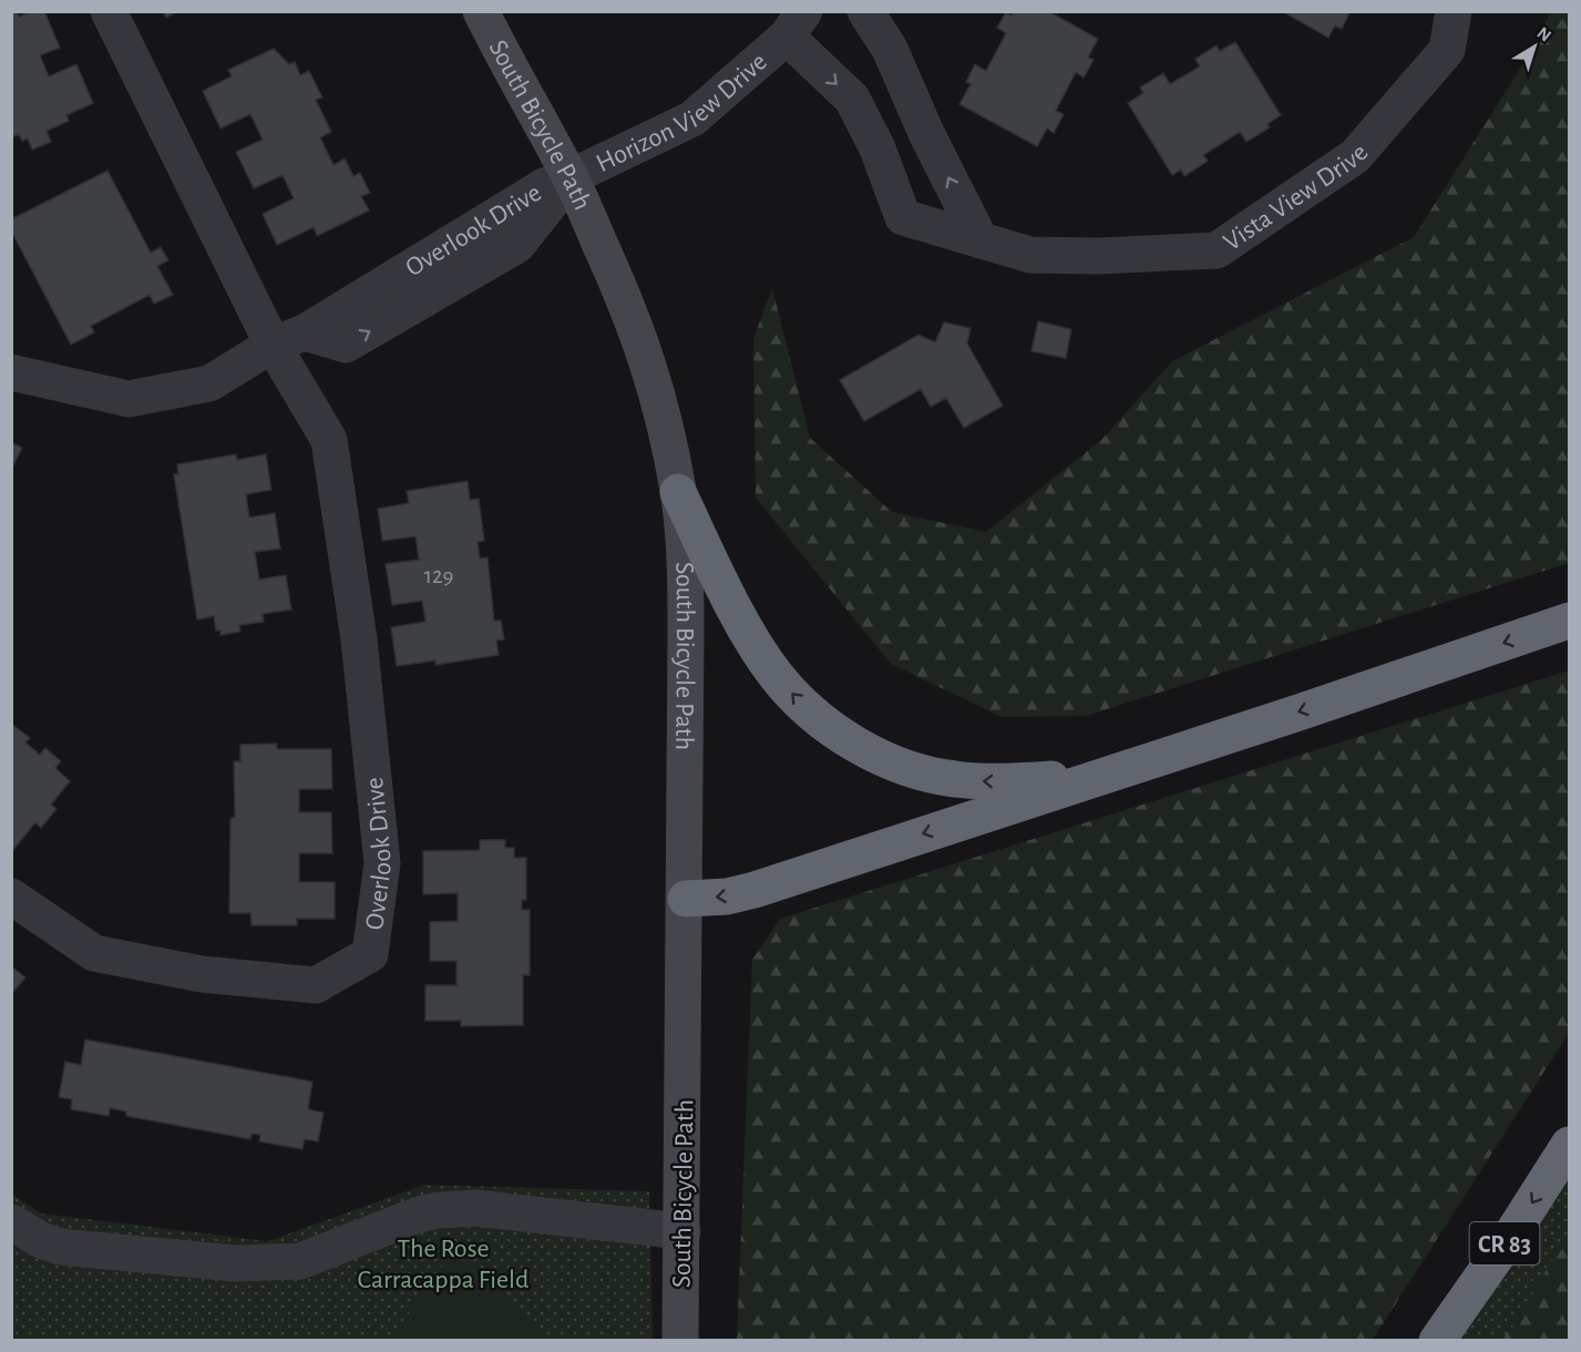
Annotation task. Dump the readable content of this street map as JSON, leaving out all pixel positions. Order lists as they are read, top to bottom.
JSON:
{
  "streets": {
    "highway": ["CR 83"],
    "street": [
      "Horizon View Drive",
      "South Bicycle Path",
      "Vista View Drive",
      "Overlook Drive"
    ]
  },
  "crossings": [
    ["Horizon View Drive", "South Bicycle Path"],
    ["Horizon View Drive", "Vista View Drive"],
    ["Horizon View Drive", "Overlook Drive"],
    ["South Bicycle Path", "Overlook Drive"]
  ],
  "parks": ["The Rose Carracappa Field"],
  "house_numbers": ["129"],
  "north": "top right"
}
